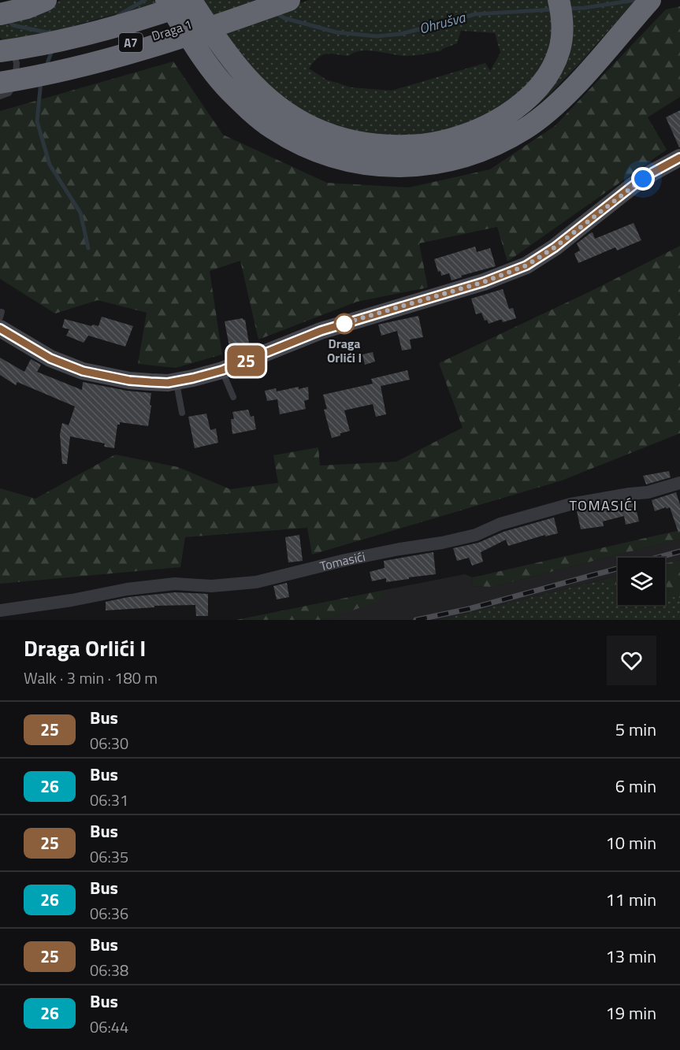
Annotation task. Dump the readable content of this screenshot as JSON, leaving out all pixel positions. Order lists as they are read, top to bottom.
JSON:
{
  "streets": {
    "highway": ["Draga 1", "A7"],
    "street": ["Tomasići"]
  },
  "districts": ["TOMASIĆI"],
  "water": ["Ohrušva"],
  "places": ["Draga Orlići I"],
  "lines": ["bus line 25"],
  "page": {
    "on_map": "25",
    "heading": ["Draga Orlići I", "Walk · 3 min · 180 m"],
    "list": [
      {
        "mark": "25",
        "name": "Bus",
        "note": "06:30",
        "value": "5 min"
      },
      {
        "mark": "26",
        "name": "Bus",
        "note": "06:31",
        "value": "6 min"
      },
      {
        "mark": "25",
        "name": "Bus",
        "note": "06:35",
        "value": "10 min"
      },
      {
        "mark": "26",
        "name": "Bus",
        "note": "06:36",
        "value": "11 min"
      },
      {
        "mark": "25",
        "name": "Bus",
        "note": "06:38",
        "value": "13 min"
      },
      {
        "mark": "26",
        "name": "Bus",
        "note": "06:44",
        "value": "19 min"
      }
    ]
  }
}
